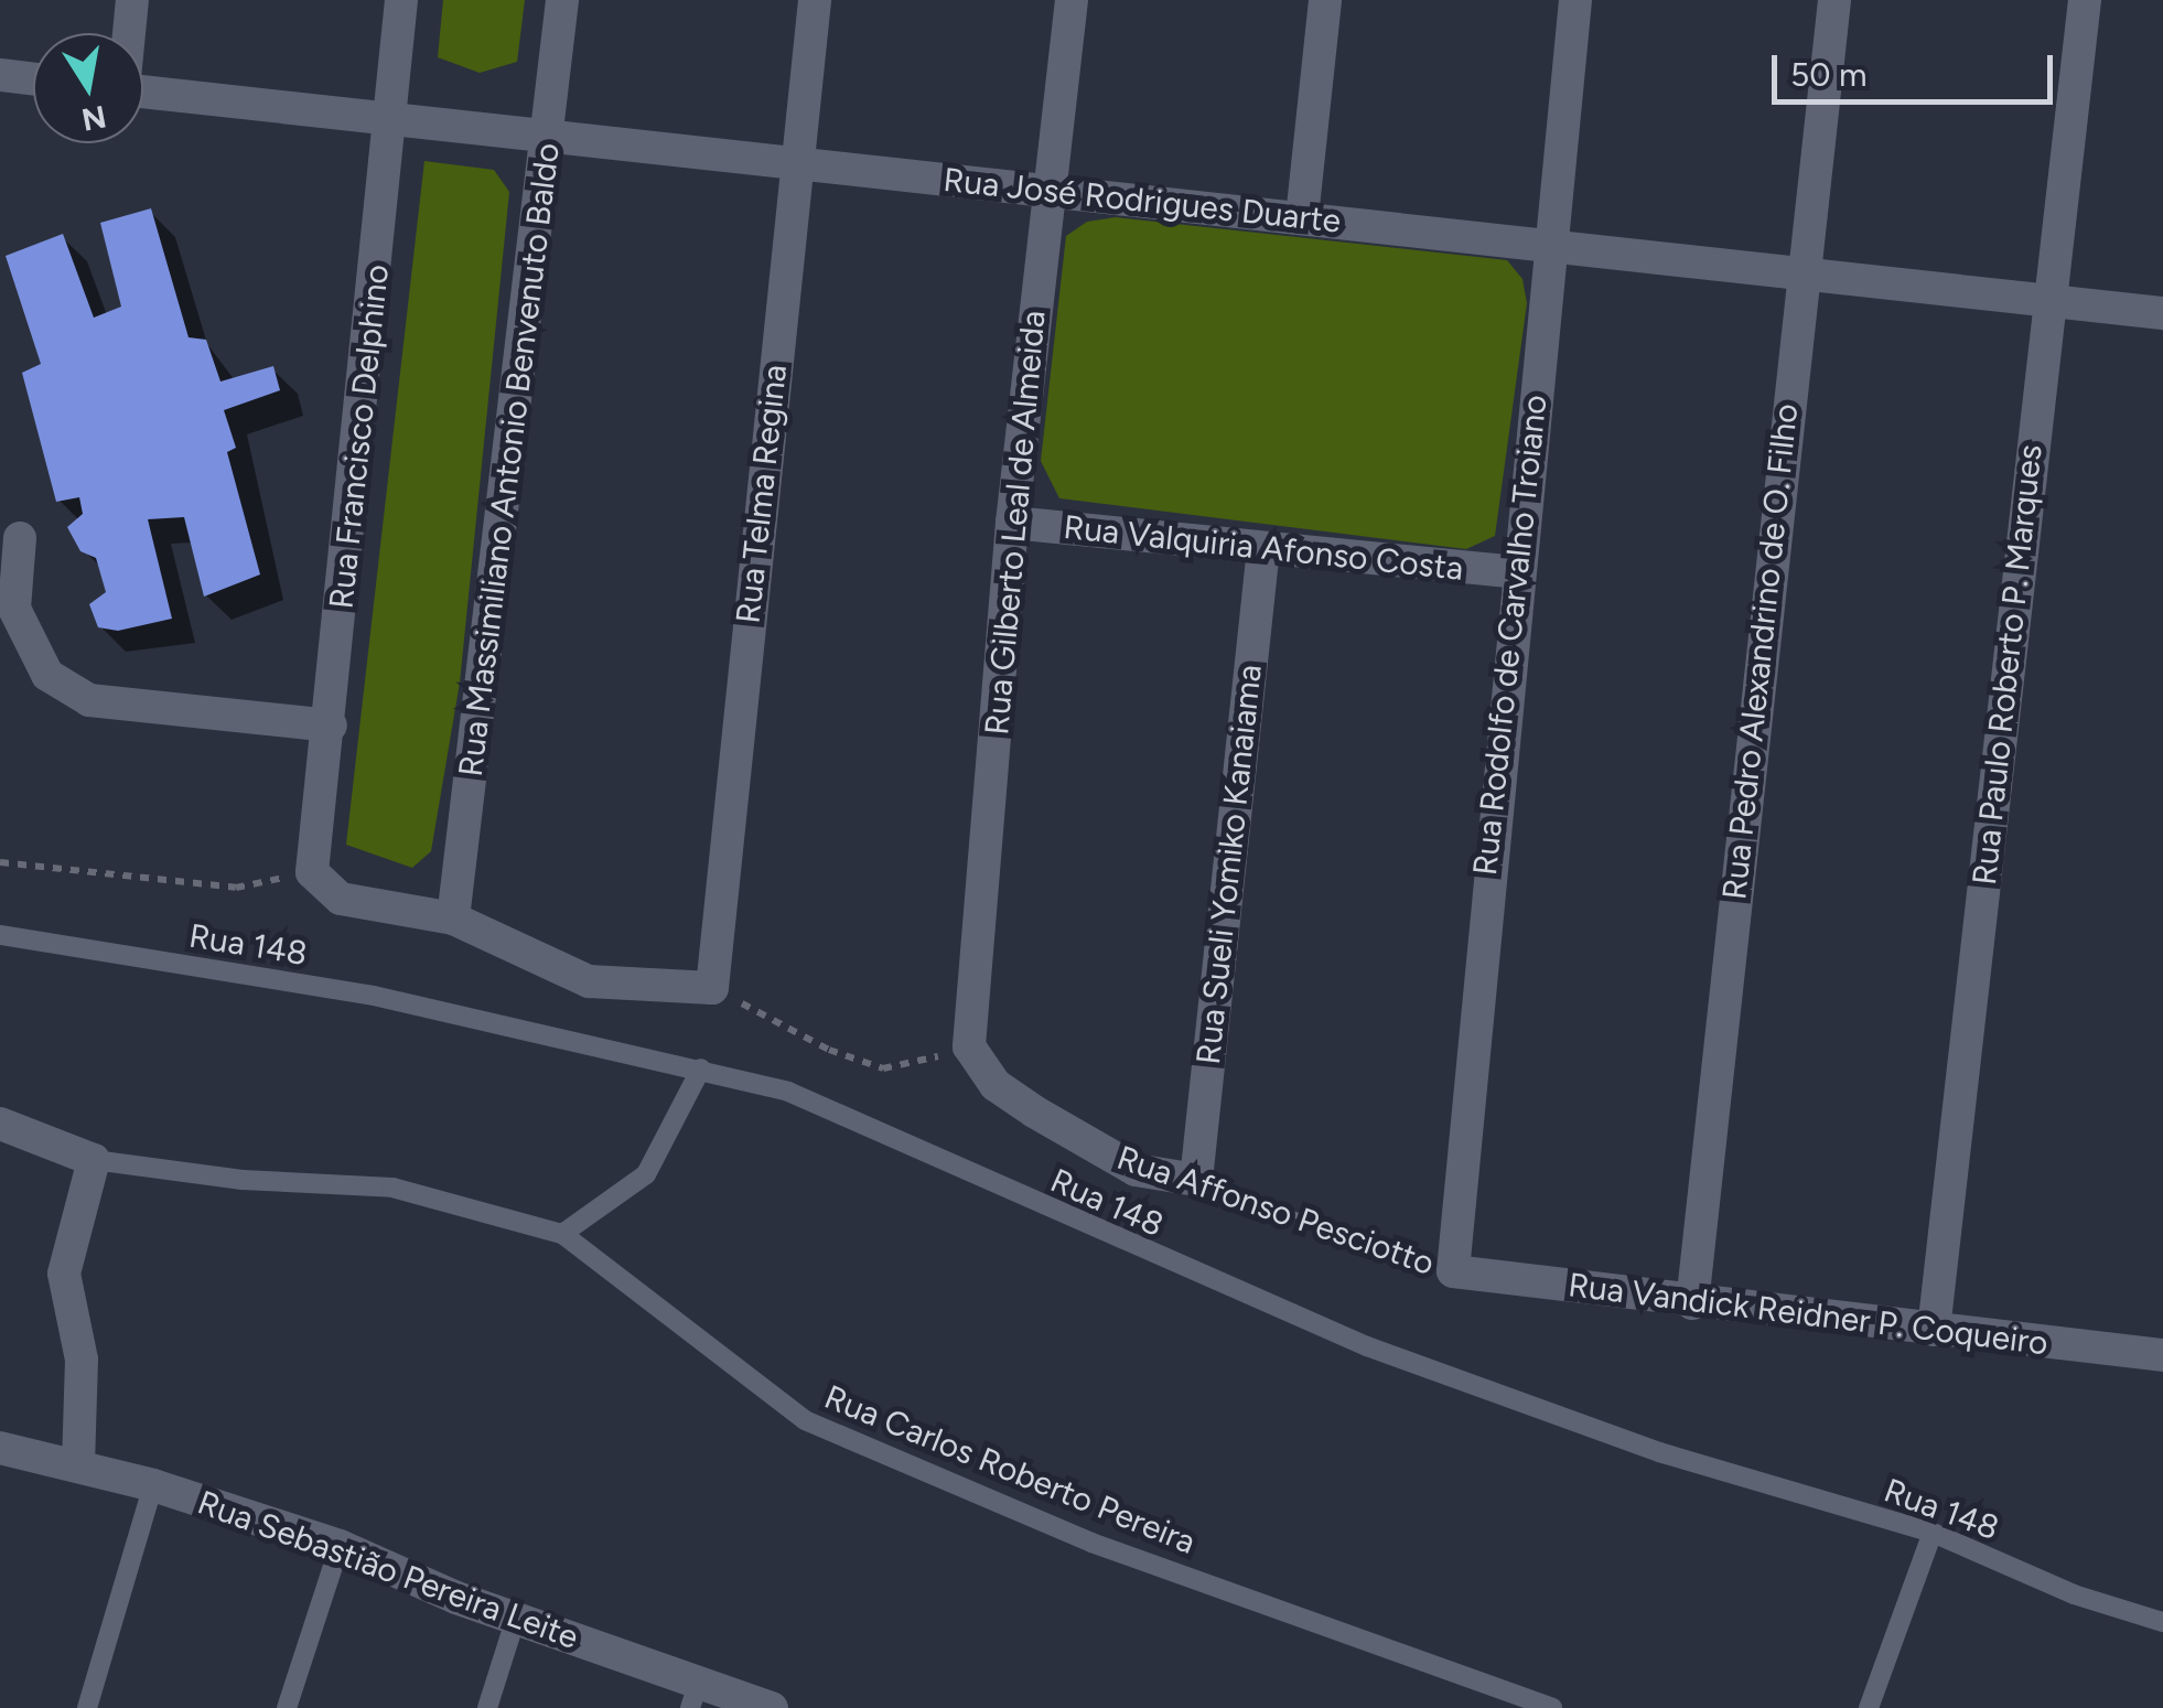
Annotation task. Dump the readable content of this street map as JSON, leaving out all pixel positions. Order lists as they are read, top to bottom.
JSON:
{
  "streets": {
    "street": [
      "Rua José Rodrigues Duarte",
      "Rua Francisco Delphino",
      "Rua Massimiliano Antonio Benvenuto Baldo",
      "Rua Telma Regina",
      "Rua Gilberto Leal de Almeida",
      "Rua Valquiria Afonso Costa",
      "Rua Rodolfo de Carvalho Troiano",
      "Rua Pedro Alexandrino de O. Filho",
      "Rua Paulo Roberto P. Marques",
      "Rua Sueli Yomiko Kanaiama",
      "Rua Affonso Pesciotto",
      "Rua Vandick Reidner P. Coqueiro",
      "Rua Sebastião Pereira Leite"
    ],
    "lane": ["Rua 148", "Rua Carlos Roberto Pereira"]
  },
  "crossings": [
    ["Rua José Rodrigues Duarte", "Rua Francisco Delphino"],
    ["Rua José Rodrigues Duarte", "Rua Massimiliano Antonio Benvenuto Baldo"],
    ["Rua José Rodrigues Duarte", "Rua Telma Regina"],
    ["Rua José Rodrigues Duarte", "Rua Gilberto Leal de Almeida"],
    ["Rua José Rodrigues Duarte", "Rua Rodolfo de Carvalho Troiano"],
    ["Rua José Rodrigues Duarte", "Rua Pedro Alexandrino de O. Filho"],
    ["Rua José Rodrigues Duarte", "Rua Paulo Roberto P. Marques"],
    ["Rua Gilberto Leal de Almeida", "Rua Valquiria Afonso Costa"],
    ["Rua Gilberto Leal de Almeida", "Rua Affonso Pesciotto"],
    ["Rua Valquiria Afonso Costa", "Rua Rodolfo de Carvalho Troiano"],
    ["Rua Valquiria Afonso Costa", "Rua Sueli Yomiko Kanaiama"],
    ["Rua Rodolfo de Carvalho Troiano", "Rua Affonso Pesciotto"],
    ["Rua Rodolfo de Carvalho Troiano", "Rua Vandick Reidner P. Coqueiro"],
    ["Rua Pedro Alexandrino de O. Filho", "Rua Vandick Reidner P. Coqueiro"],
    ["Rua Paulo Roberto P. Marques", "Rua Vandick Reidner P. Coqueiro"],
    ["Rua Sueli Yomiko Kanaiama", "Rua Affonso Pesciotto"],
    ["Rua Affonso Pesciotto", "Rua Vandick Reidner P. Coqueiro"]
  ],
  "scale_bar": "50 m",
  "north": "bottom"
}
